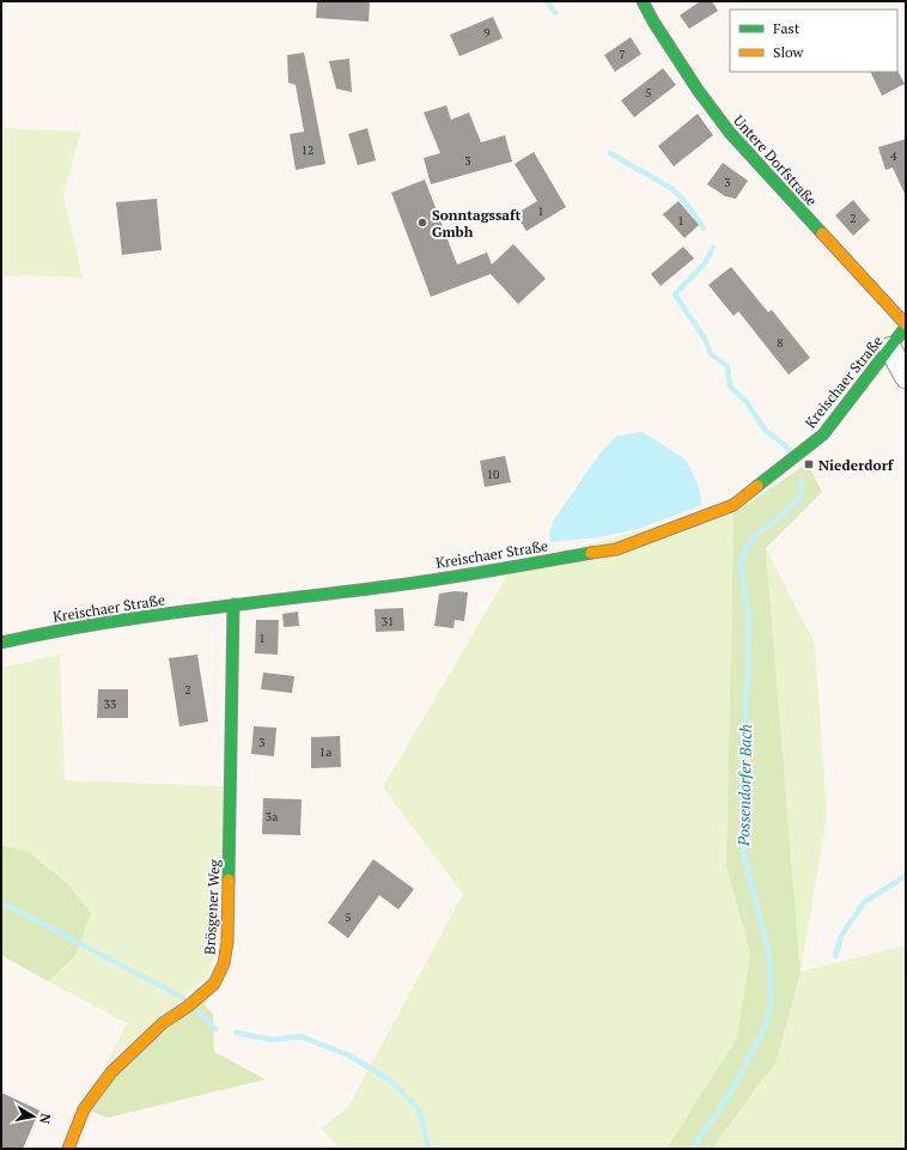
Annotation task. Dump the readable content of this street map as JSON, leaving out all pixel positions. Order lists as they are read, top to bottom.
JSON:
{
  "streets": {
    "street": ["Untere Dorfstraße", "Kreischaer Straße", "Brösgener Weg"]
  },
  "crossings": [
    ["Untere Dorfstraße", "Kreischaer Straße"],
    ["Kreischaer Straße", "Brösgener Weg"]
  ],
  "water": ["Possendorfer Bach"],
  "places": {
    "other": ["Sonntagssaft Gmbh"],
    "transit": ["Niederdorf"]
  },
  "house_numbers": [
    "9",
    "7",
    "5",
    "12",
    "4",
    "3",
    "3",
    "1",
    "2",
    "1",
    "8",
    "10",
    "31",
    "1",
    "2",
    "33",
    "3",
    "1a",
    "3a",
    "5"
  ],
  "legend": ["Fast", "Slow"],
  "north": "right"
}
